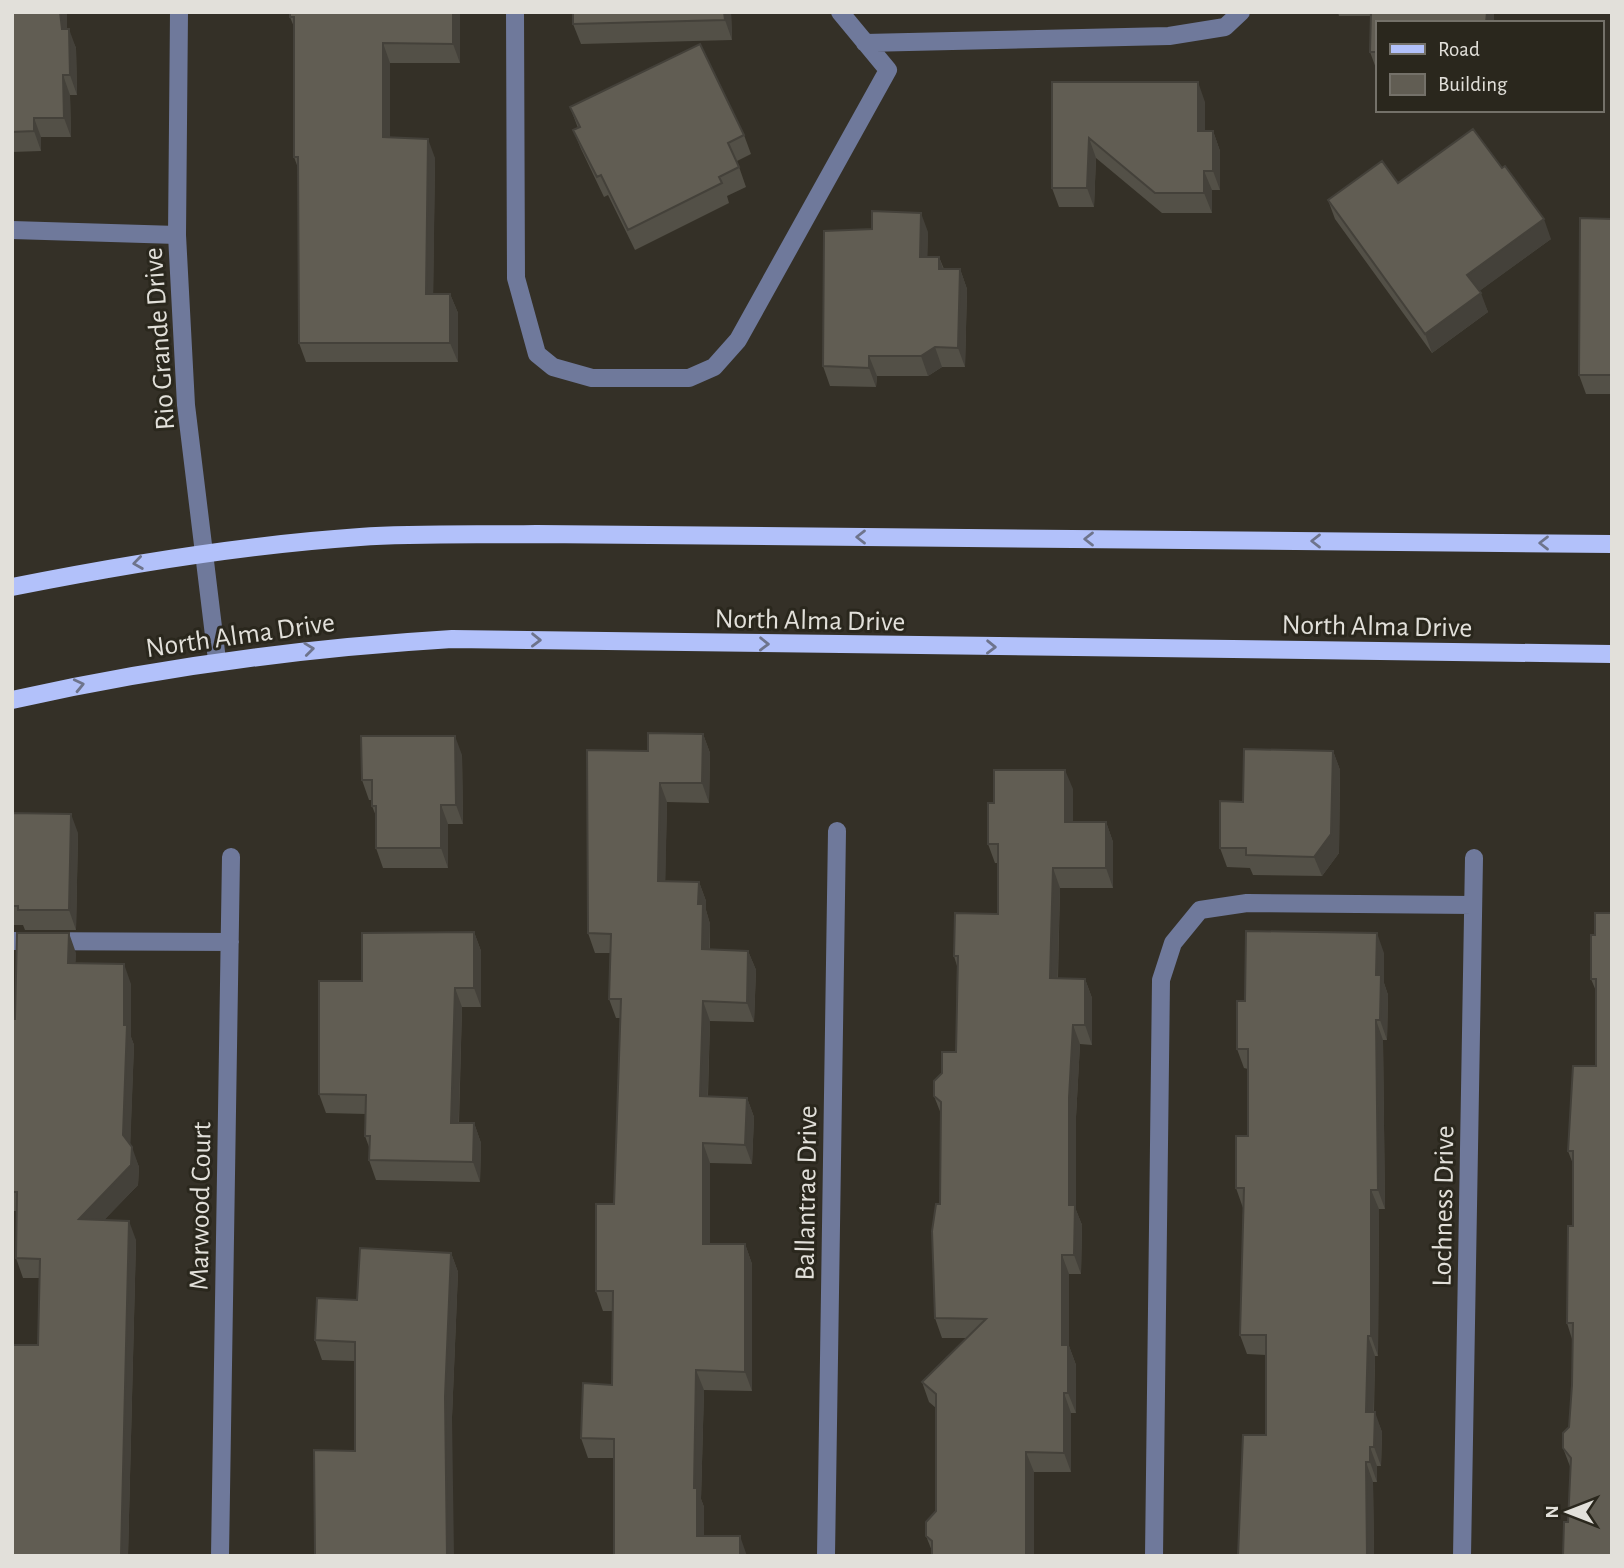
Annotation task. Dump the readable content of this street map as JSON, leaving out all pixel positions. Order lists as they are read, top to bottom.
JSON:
{
  "streets": {
    "main road": ["North Alma Drive"],
    "street": [
      "Rio Grande Drive",
      "Ballantrae Drive",
      "Marwood Court",
      "Lochness Drive"
    ]
  },
  "crossings": [
    ["Rio Grande Drive", "North Alma Drive"]
  ],
  "legend": ["Road", "Building"],
  "north": "left"
}
